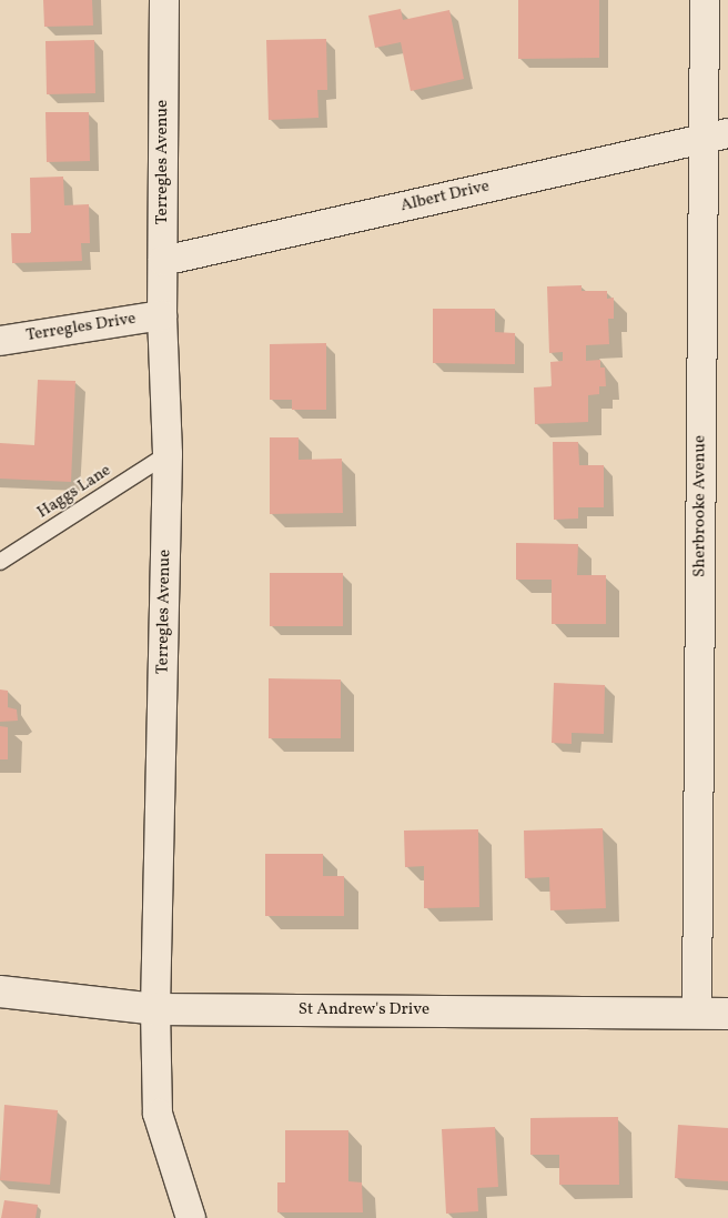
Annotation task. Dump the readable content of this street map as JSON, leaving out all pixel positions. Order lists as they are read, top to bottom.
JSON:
{
  "streets": {
    "street": [
      "Terregles Avenue",
      "Albert Drive",
      "Terregles Drive",
      "Sherbrooke Avenue",
      "St Andrew's Drive"
    ],
    "lane": ["Haggs Lane"]
  },
  "crossings": [
    ["Terregles Avenue", "Albert Drive"],
    ["Terregles Avenue", "Terregles Drive"],
    ["Terregles Avenue", "Haggs Lane"],
    ["Terregles Avenue", "St Andrew's Drive"],
    ["Albert Drive", "Sherbrooke Avenue"],
    ["Sherbrooke Avenue", "St Andrew's Drive"]
  ]
}
